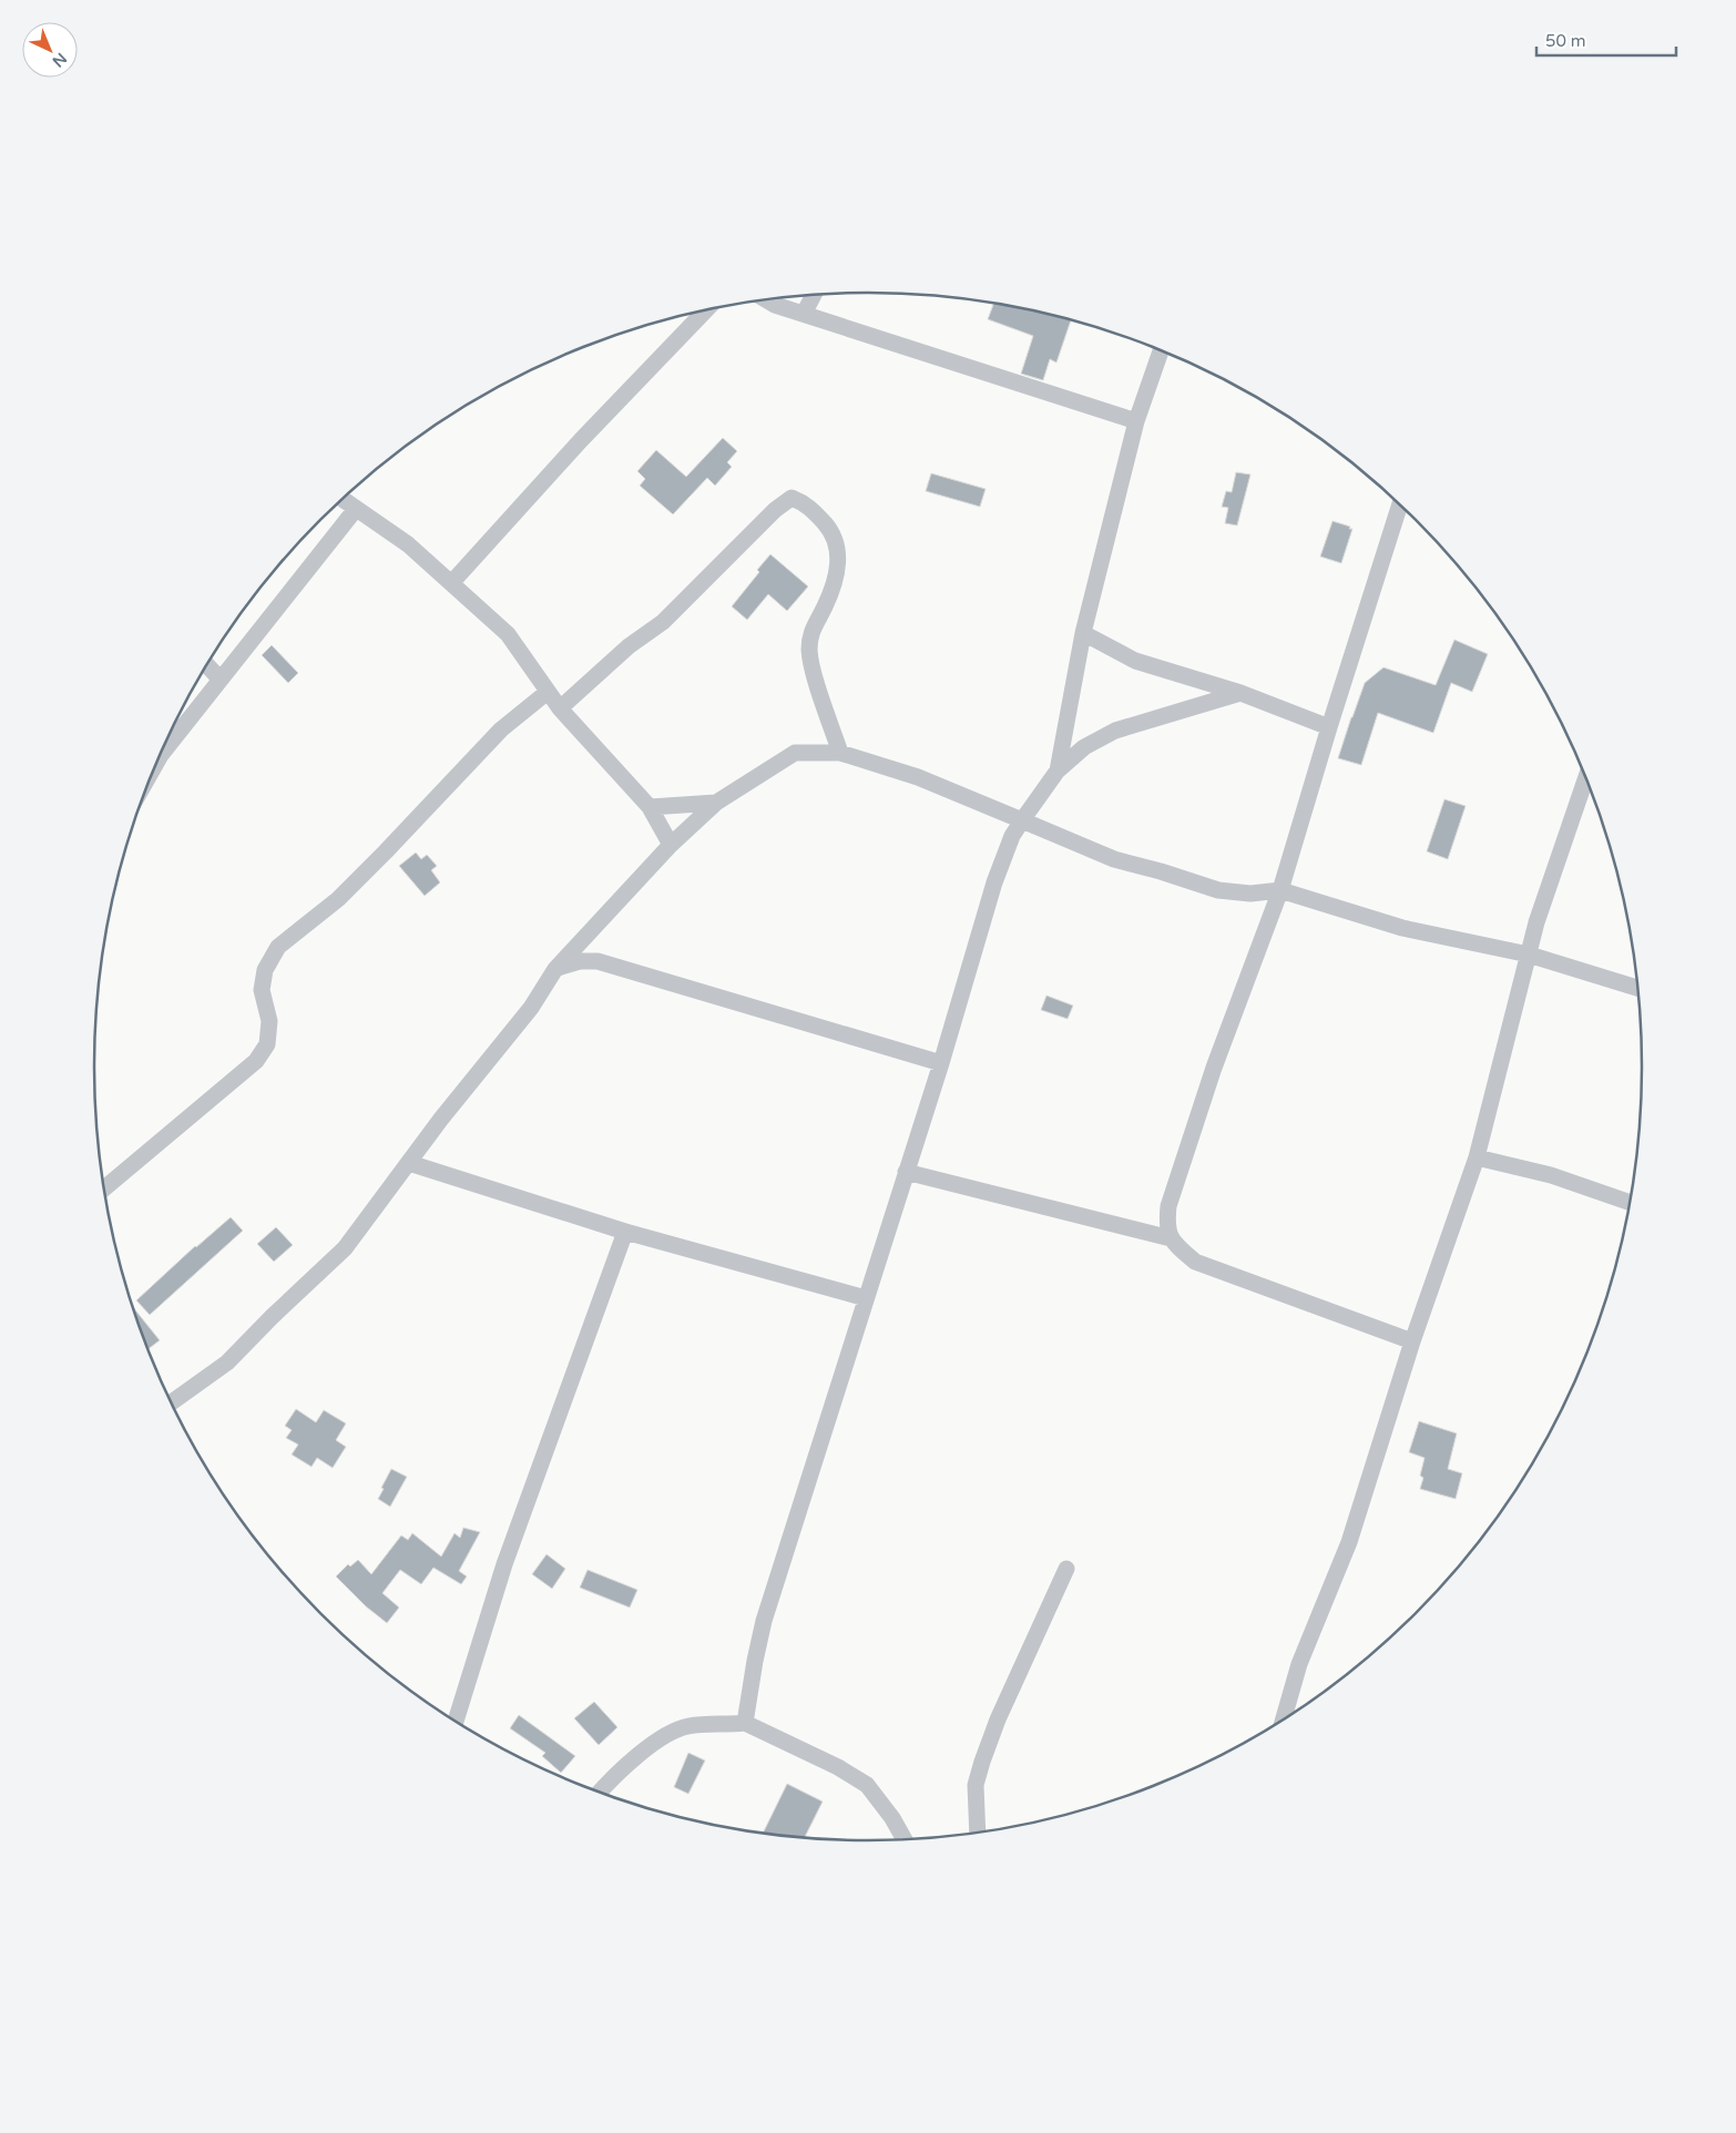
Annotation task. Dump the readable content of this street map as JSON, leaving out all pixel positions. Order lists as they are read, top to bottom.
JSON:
{
  "scale_bar": "50 m",
  "north": "bottom right"
}
